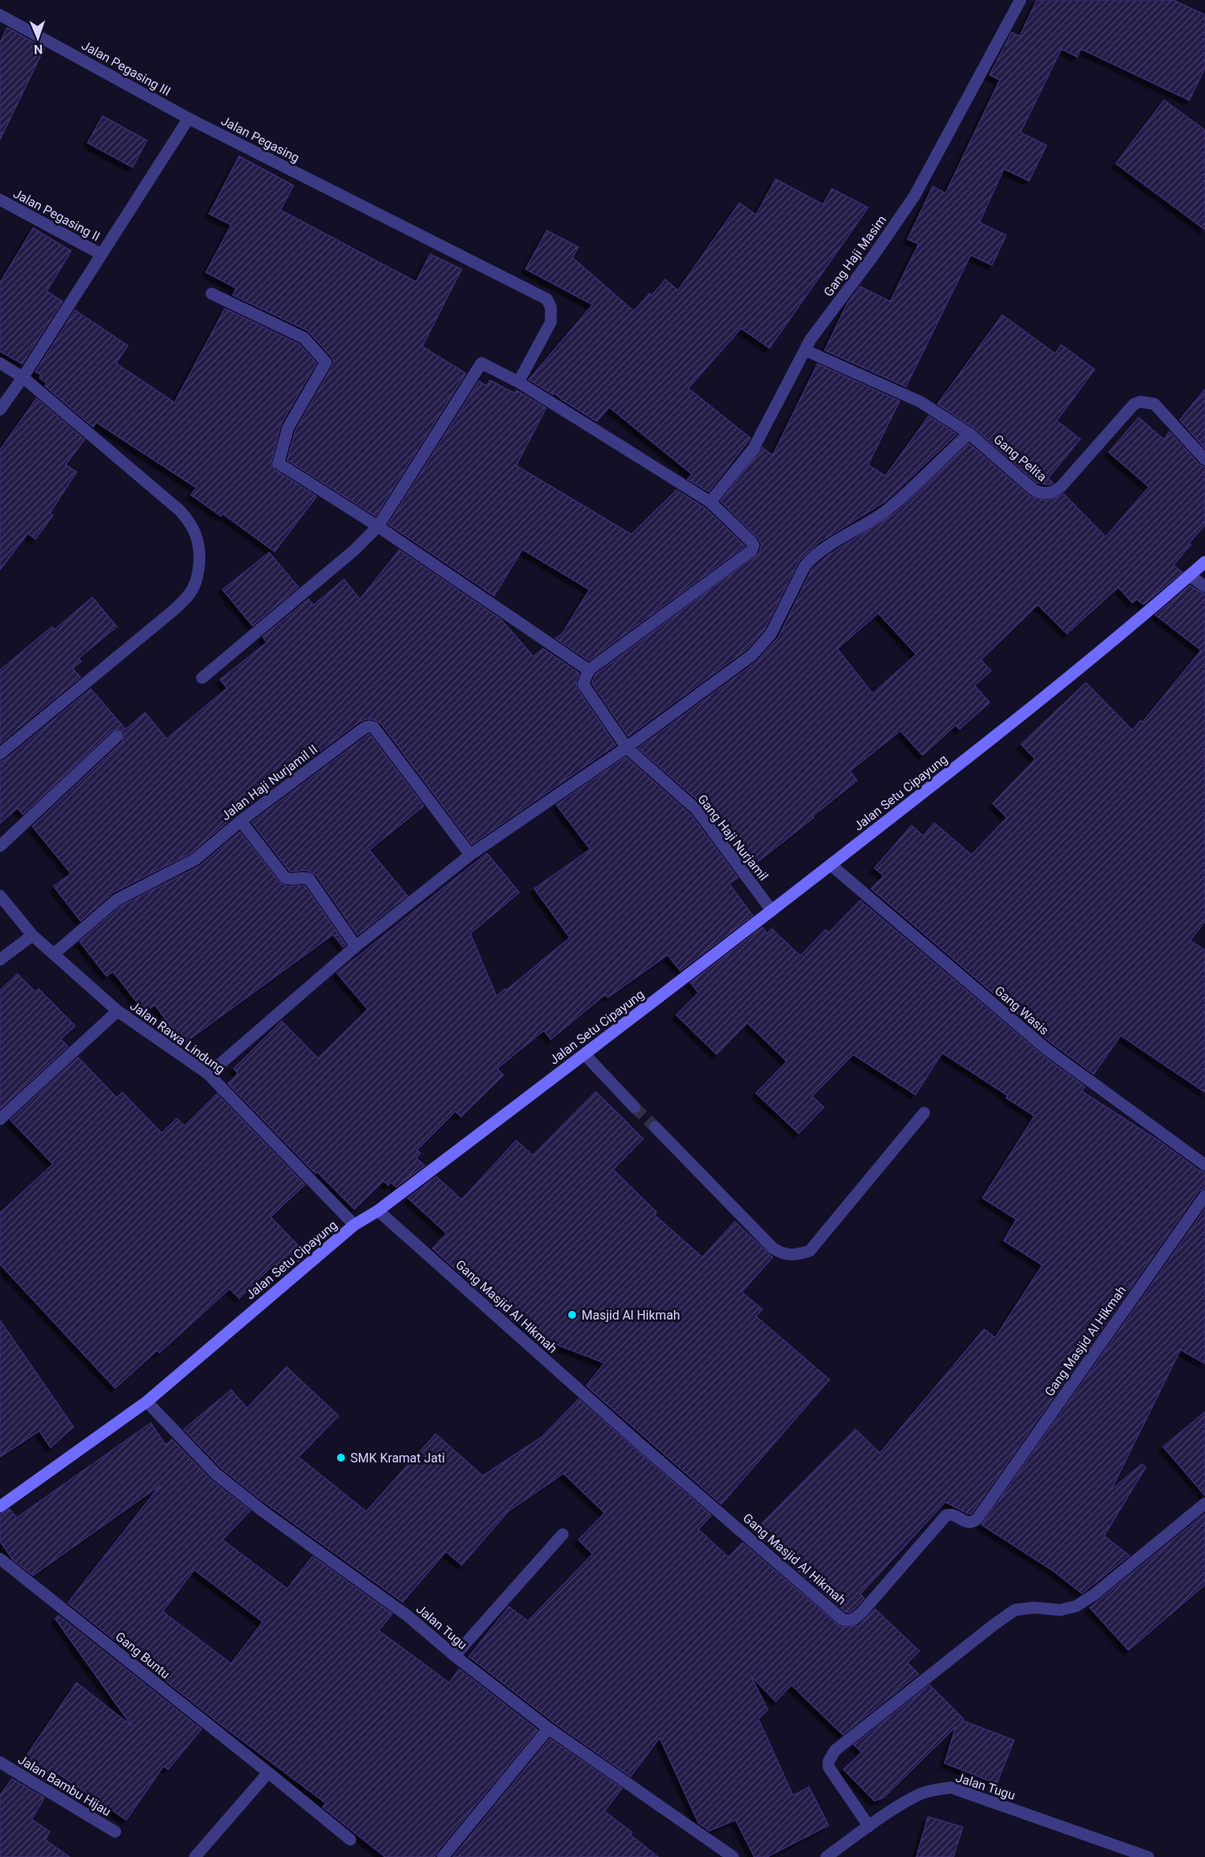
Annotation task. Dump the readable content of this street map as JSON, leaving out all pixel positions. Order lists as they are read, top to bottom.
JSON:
{
  "streets": {
    "street": [
      "Jalan Pegasing III",
      "Jalan Pegasing",
      "Jalan Pegasing II",
      "Gang Haji Masim",
      "Gang Pelita",
      "Jalan Haji Nurjamil II",
      "Jalan Setu Cipayung",
      "Gang Haji Nurjamil",
      "Gang Wasis",
      "Jalan Rawa Lindung",
      "Gang Masjid Al Hikmah",
      "Jalan Tugu",
      "Gang Buntu",
      "Jalan Bambu Hijau"
    ]
  },
  "crossings": [
    ["Jalan Pegasing III", "Jalan Pegasing"],
    ["Gang Haji Masim", "Gang Pelita"],
    ["Jalan Haji Nurjamil II", "Jalan Rawa Lindung"],
    ["Jalan Setu Cipayung", "Gang Haji Nurjamil"],
    ["Jalan Setu Cipayung", "Gang Wasis"],
    ["Jalan Setu Cipayung", "Jalan Rawa Lindung"],
    ["Jalan Setu Cipayung", "Gang Masjid Al Hikmah"],
    ["Jalan Setu Cipayung", "Jalan Tugu"]
  ],
  "places": ["Masjid Al Hikmah", "SMK Kramat Jati"],
  "north": "bottom"
}
